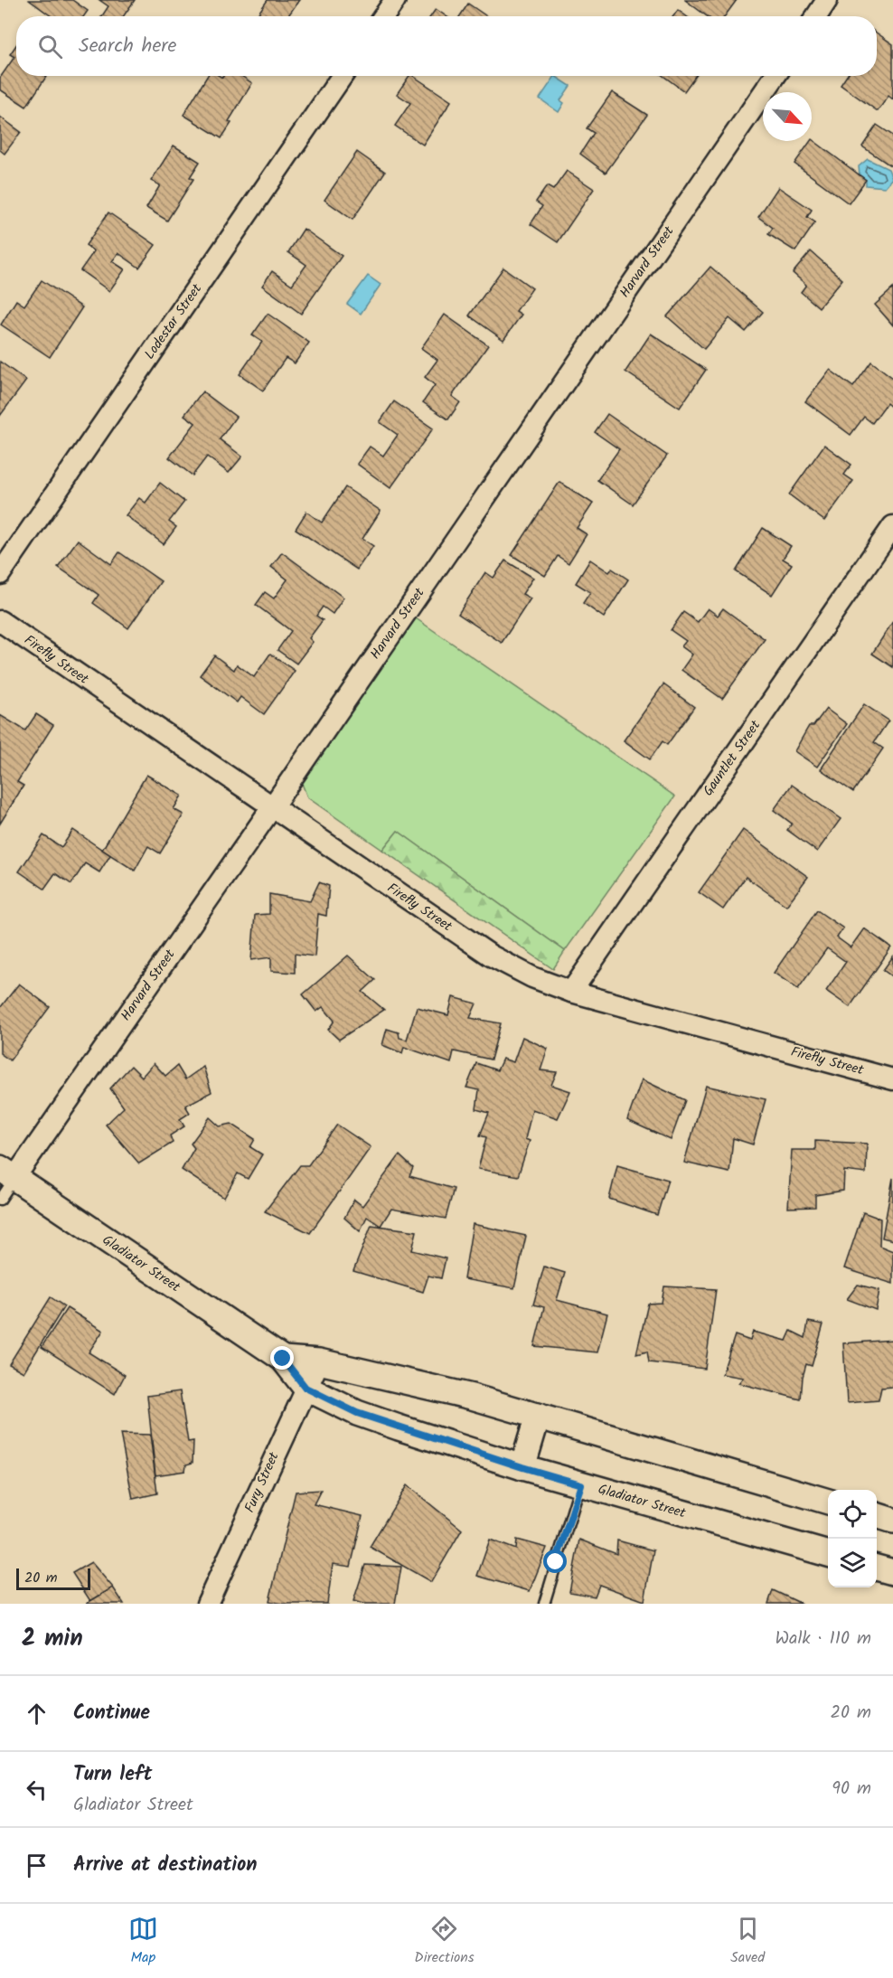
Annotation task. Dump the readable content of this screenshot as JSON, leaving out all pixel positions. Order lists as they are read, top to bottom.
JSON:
{
  "streets": {
    "street": [
      "Harvard Street",
      "Lodestar Street",
      "Firefly Street",
      "Gauntlet Street",
      "Gladiator Street",
      "Fury Street"
    ]
  },
  "crossings": [
    ["Harvard Street", "Firefly Street"],
    ["Harvard Street", "Gladiator Street"],
    ["Firefly Street", "Gauntlet Street"],
    ["Gladiator Street", "Fury Street"]
  ],
  "scale_bar": "20 m",
  "north": "bottom right",
  "page": {
    "search": "Search here",
    "scale": "20 m",
    "heading": ["2 min", "Walk · 110 m"],
    "list": [
      ["Continue", "20 m"],
      ["Turn left", "Gladiator Street", "90 m"],
      "Arrive at destination"
    ],
    "nav": ["Map", "Directions", "Saved"]
  }
}
